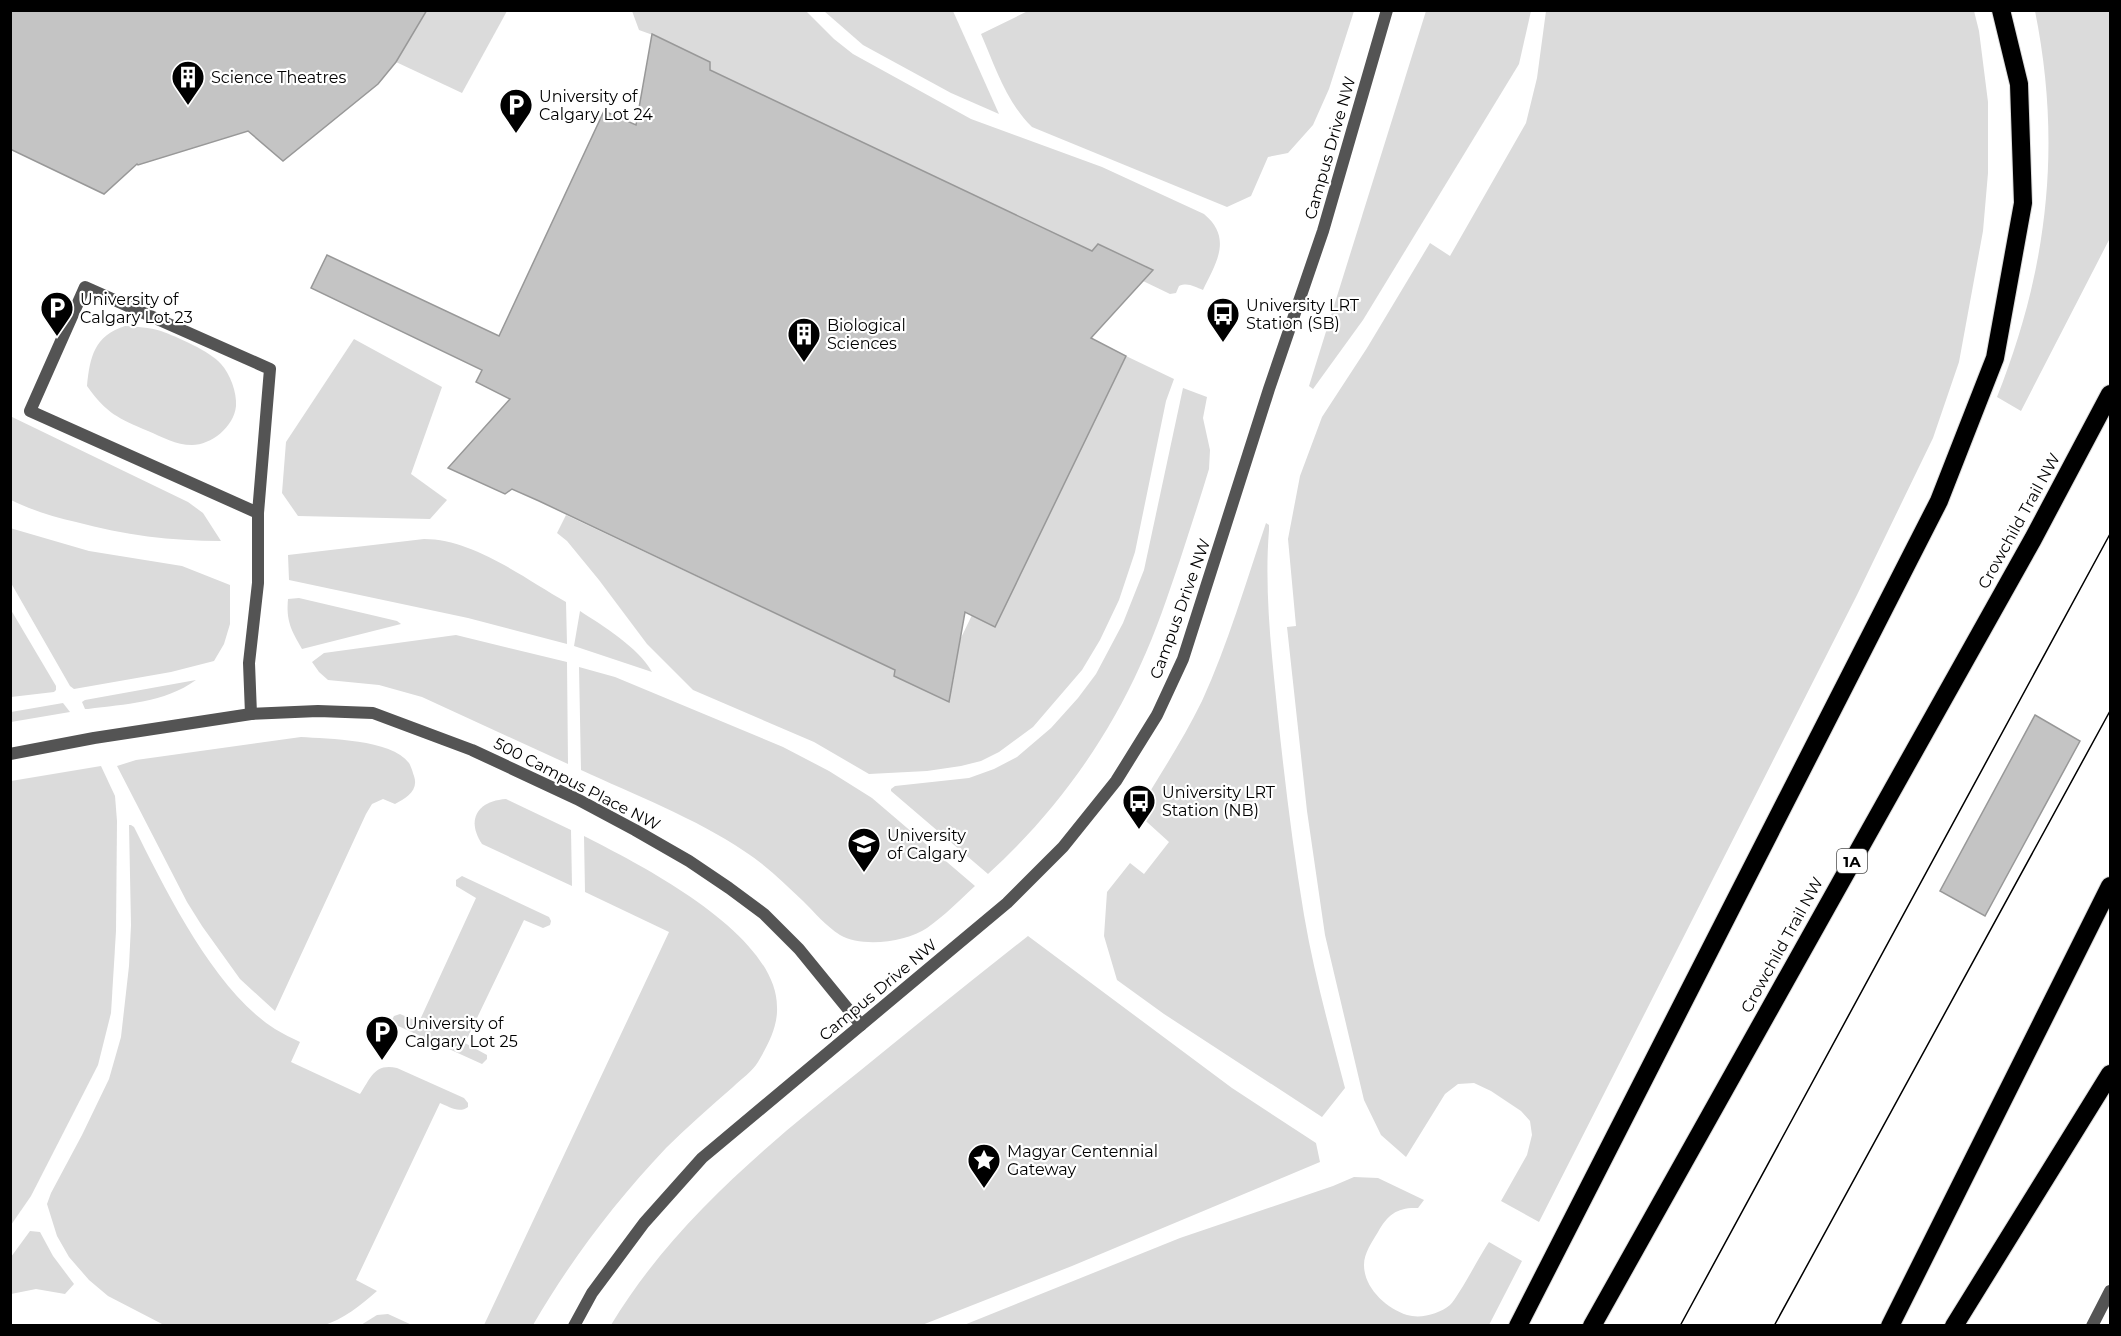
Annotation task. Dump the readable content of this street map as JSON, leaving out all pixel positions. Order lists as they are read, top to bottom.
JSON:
{
  "streets": {
    "highway": ["Crowchild Trail NW", "1A"],
    "street": ["Campus Drive NW", "500 Campus Place NW"]
  },
  "crossings": [
    ["Campus Drive NW", "500 Campus Place NW"]
  ],
  "places": {
    "building": ["Science Theatres", "Biological Sciences"],
    "parking": ["University of Calgary Lot 24", "University of Calgary Lot 23", "University of Calgary Lot 25"],
    "bus stop": ["University LRT Station (SB)", "University LRT Station (NB)"],
    "school or university": ["University of Calgary"],
    "place": ["Magyar Centennial Gateway"]
  }
}
